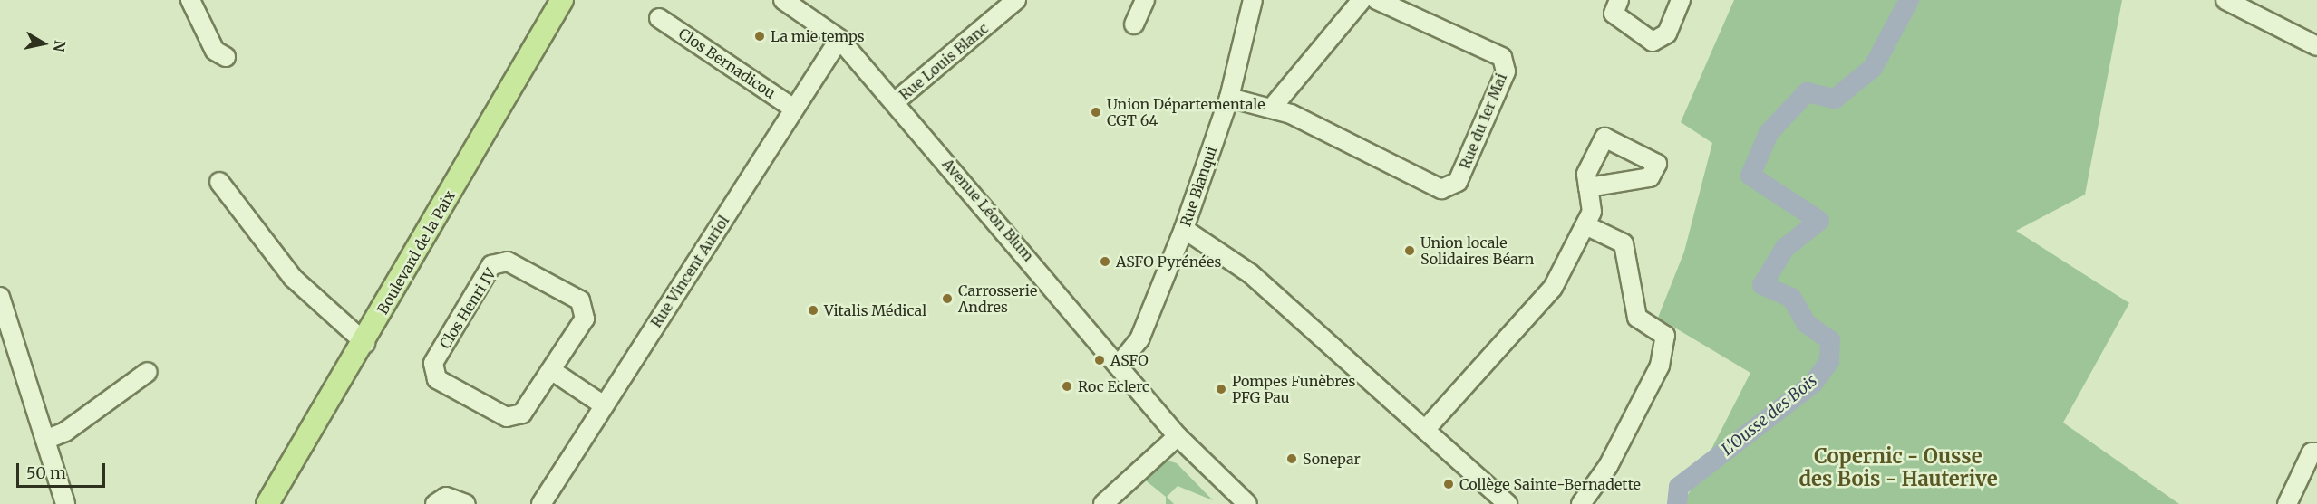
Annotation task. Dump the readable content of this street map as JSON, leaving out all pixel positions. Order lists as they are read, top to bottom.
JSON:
{
  "streets": {
    "main road": ["Boulevard de la Paix"],
    "street": [
      "Rue Louis Blanc",
      "Clos Bernadicou",
      "Rue du 1er Mai",
      "Rue Blanqui",
      "Avenue Léon Blum",
      "Rue Vincent Auriol",
      "Clos Henri IV"
    ]
  },
  "crossings": [
    ["Rue Louis Blanc", "Avenue Léon Blum"],
    ["Clos Bernadicou", "Rue Vincent Auriol"],
    ["Rue du 1er Mai", "Rue Blanqui"],
    ["Rue Blanqui", "Avenue Léon Blum"],
    ["Avenue Léon Blum", "Rue Vincent Auriol"]
  ],
  "districts": ["Copernic - Ousse des Bois - Hauterive"],
  "water": ["L'Ousse des Bois"],
  "places": [
    "La mie temps",
    "Union Départementale CGT 64",
    "Union locale Solidaires Béarn",
    "ASFO Pyrénées",
    "Carrosserie Andres",
    "Vitalis Médical",
    "ASFO",
    "Roc Eclerc",
    "Pompes Funèbres PFG Pau",
    "Sonepar",
    "Collège Sainte-Bernadette"
  ],
  "scale_bar": "50 m",
  "north": "right"
}
